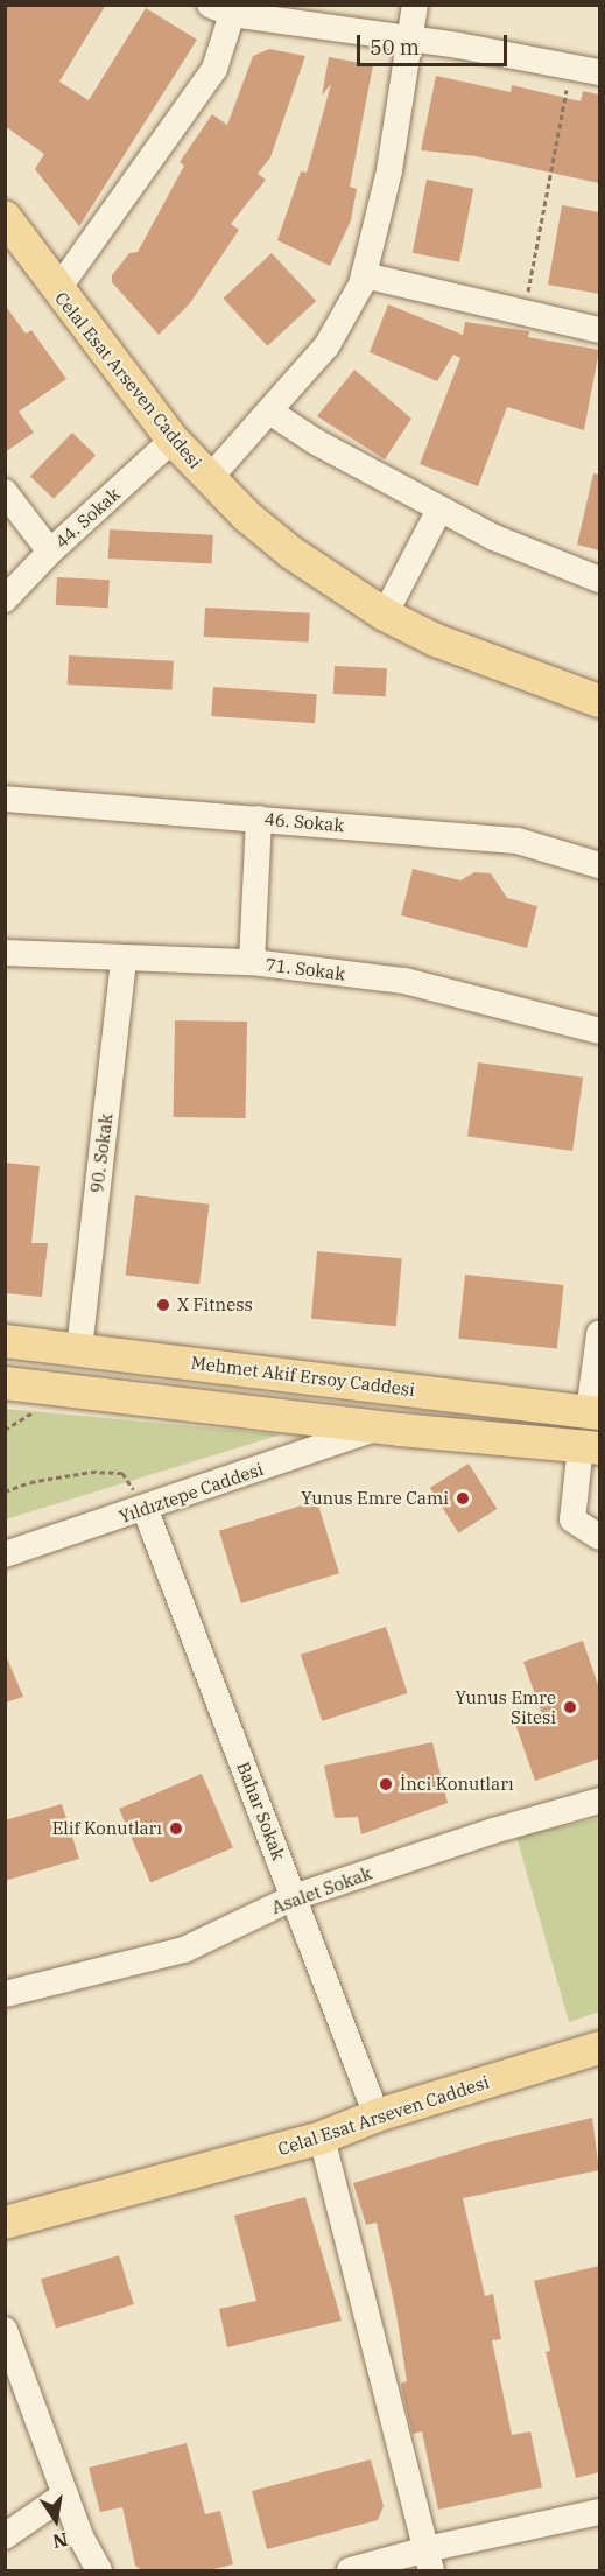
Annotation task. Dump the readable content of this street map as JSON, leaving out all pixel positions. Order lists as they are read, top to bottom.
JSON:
{
  "streets": {
    "main road": ["Celal Esat Arseven Caddesi", "Mehmet Akif Ersoy Caddesi"],
    "street": [
      "44. Sokak",
      "46. Sokak",
      "71. Sokak",
      "90. Sokak",
      "Yıldıztepe Caddesi",
      "Bahar Sokak",
      "Asalet Sokak"
    ]
  },
  "crossings": [
    ["Celal Esat Arseven Caddesi", "44. Sokak"],
    ["Celal Esat Arseven Caddesi", "Bahar Sokak"],
    ["71. Sokak", "90. Sokak"],
    ["90. Sokak", "Mehmet Akif Ersoy Caddesi"],
    ["Yıldıztepe Caddesi", "Bahar Sokak"],
    ["Bahar Sokak", "Asalet Sokak"]
  ],
  "places": [
    "X Fitness",
    "Yunus Emre Cami",
    "Yunus Emre Sitesi",
    "İnci Konutları",
    "Elif Konutları"
  ],
  "scale_bar": "50 m",
  "north": "bottom"
}
